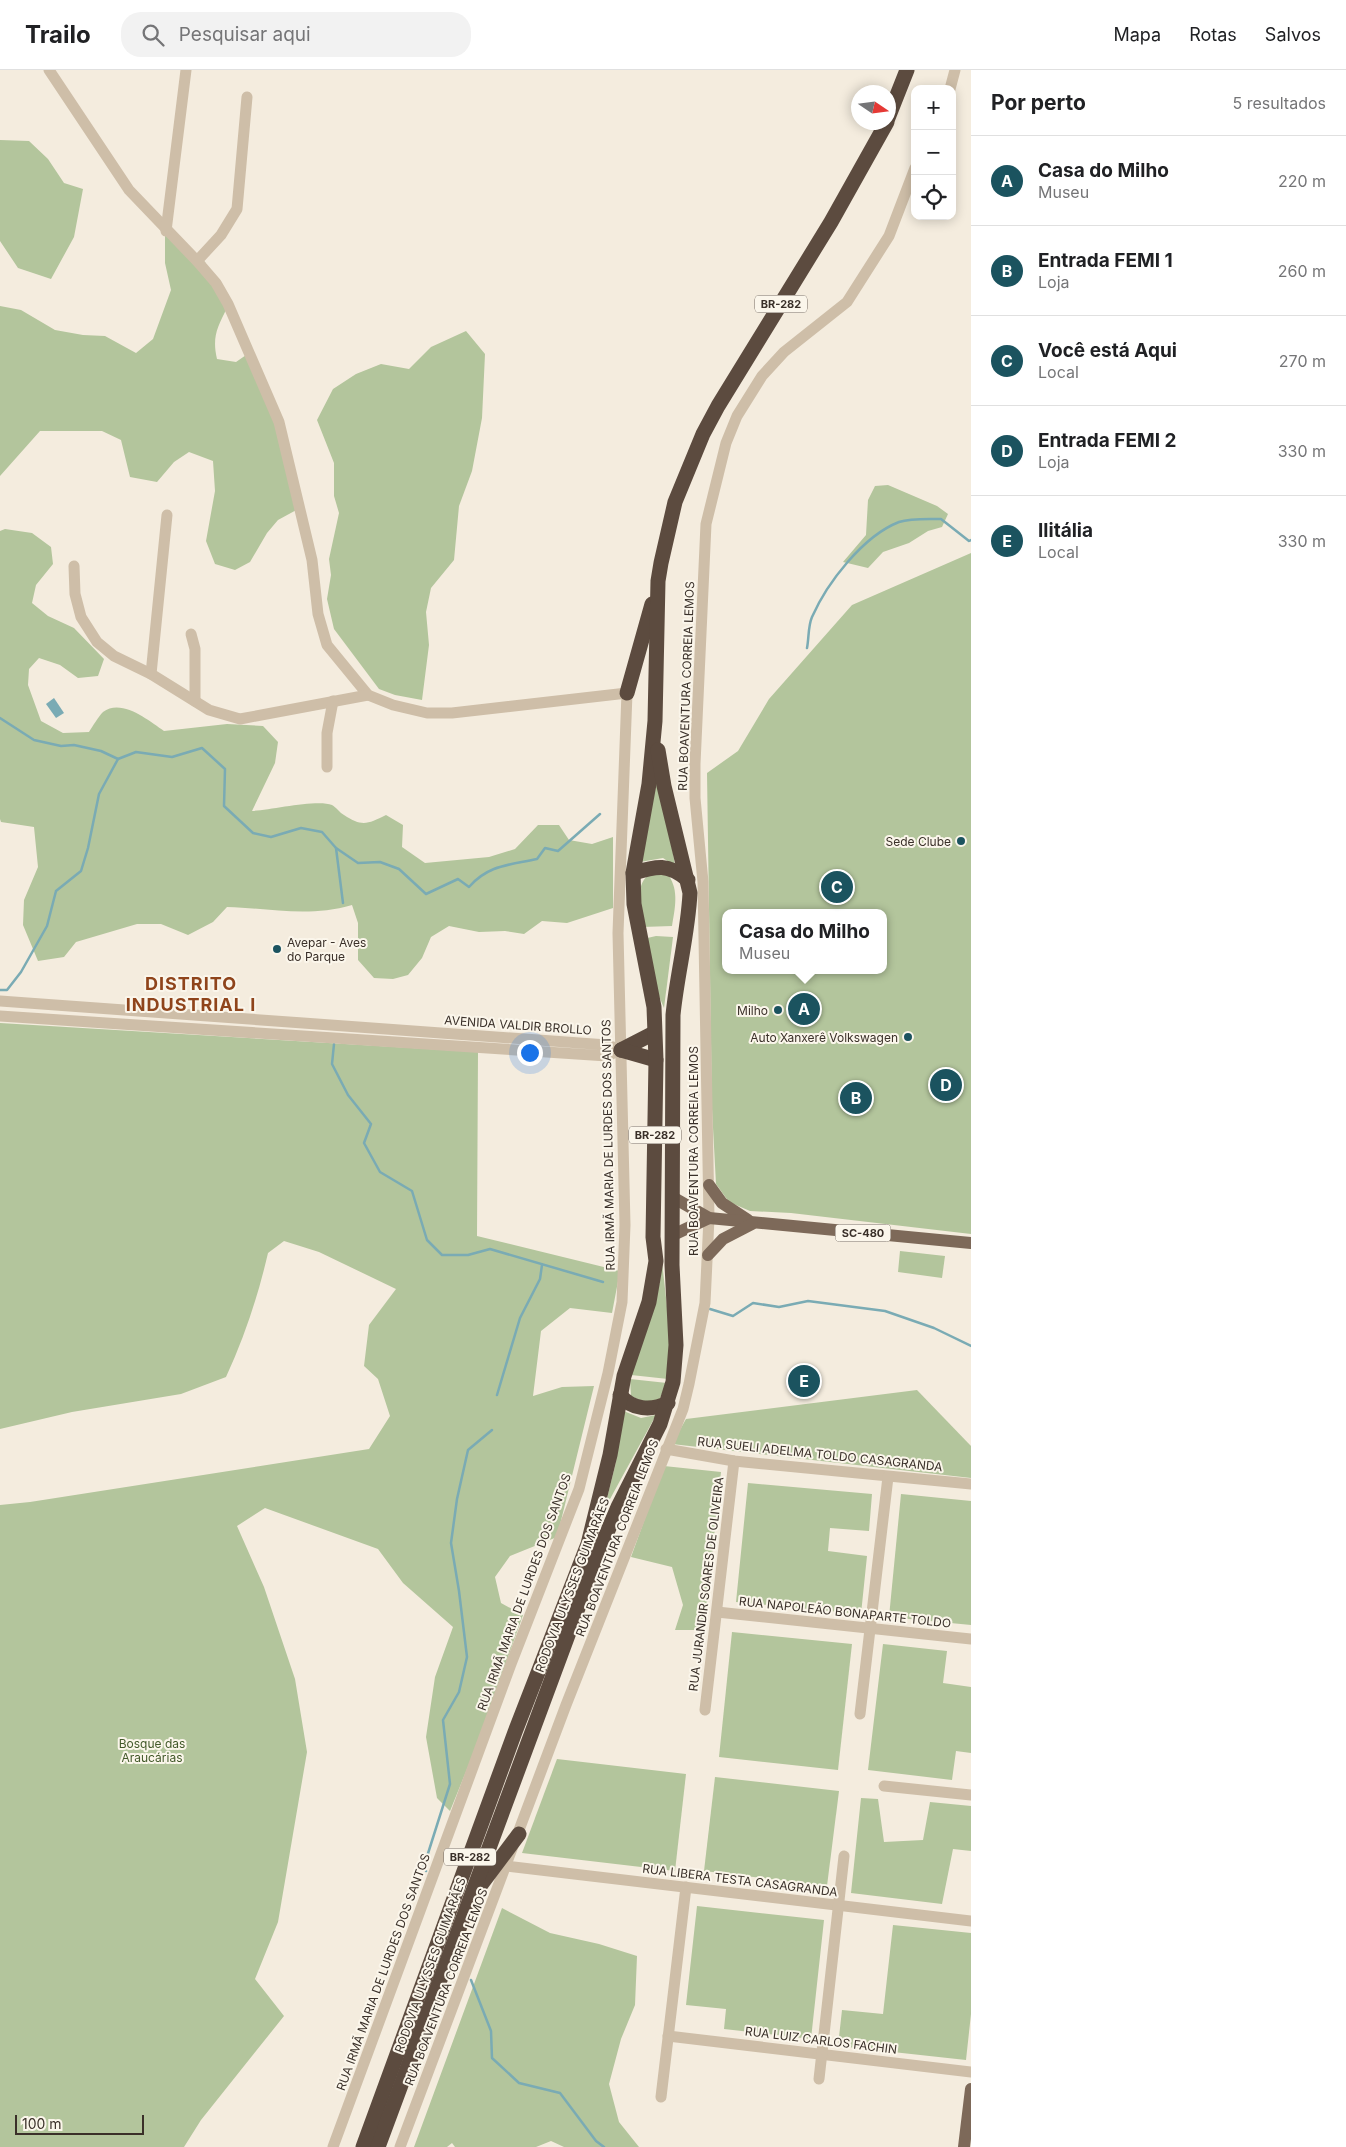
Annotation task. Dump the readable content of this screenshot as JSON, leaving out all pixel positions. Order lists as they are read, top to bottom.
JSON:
{
  "streets": {
    "highway": ["BR-282", "RODOVIA ULYSSES GUIMARÃES"],
    "main road": ["SC-480"],
    "street": [
      "RUA BOAVENTURA CORREIA LEMOS",
      "AVENIDA VALDIR BROLLO",
      "RUA IRMÃ MARIA DE LURDES DOS SANTOS",
      "RUA SUELI ADELMA TOLDO CASAGRANDA",
      "RUA JURANDIR SOARES DE OLIVEIRA",
      "RUA NAPOLEÃO BONAPARTE TOLDO",
      "RUA LIBERA TESTA CASAGRANDA",
      "RUA LUIZ CARLOS FACHIN"
    ]
  },
  "crossings": [
    ["RUA BOAVENTURA CORREIA LEMOS", "SC-480"],
    ["RUA BOAVENTURA CORREIA LEMOS", "RUA SUELI ADELMA TOLDO CASAGRANDA"],
    ["RUA BOAVENTURA CORREIA LEMOS", "RUA LIBERA TESTA CASAGRANDA"],
    ["AVENIDA VALDIR BROLLO", "RUA IRMÃ MARIA DE LURDES DOS SANTOS"],
    ["SC-480", "RODOVIA ULYSSES GUIMARÃES"],
    ["RUA SUELI ADELMA TOLDO CASAGRANDA", "RUA JURANDIR SOARES DE OLIVEIRA"],
    ["RUA JURANDIR SOARES DE OLIVEIRA", "RUA NAPOLEÃO BONAPARTE TOLDO"]
  ],
  "districts": ["DISTRITO INDUSTRIAL I"],
  "parks": ["Bosque das Araucárias"],
  "places": [
    "Sede Clube",
    "Avepar - Aves do Parque",
    "Milho",
    "Auto Xanxerê Volkswagen"
  ],
  "scale_bar": "100 m",
  "north": "right",
  "page": {
    "header": "Trailo",
    "search": "Pesquisar aqui",
    "nav": ["Mapa", "Rotas", "Salvos"],
    "heading": ["Por perto", "5 resultados"],
    "map_buttons": ["+", "−"],
    "list": [
      {
        "mark": "A",
        "name": "Casa do Milho",
        "note": "Museu",
        "value": "220 m"
      },
      {
        "mark": "B",
        "name": "Entrada FEMI 1",
        "note": "Loja",
        "value": "260 m"
      },
      {
        "mark": "C",
        "name": "Você está Aqui",
        "note": "Local",
        "value": "270 m"
      },
      {
        "mark": "D",
        "name": "Entrada FEMI 2",
        "note": "Loja",
        "value": "330 m"
      },
      {
        "mark": "E",
        "name": "Ilitália",
        "note": "Local",
        "value": "330 m"
      }
    ],
    "pins": [
      "C",
      "A",
      "D",
      "B",
      "E"
    ],
    "popup": ["Casa do Milho", "Museu"],
    "scale": "100 m"
  }
}
